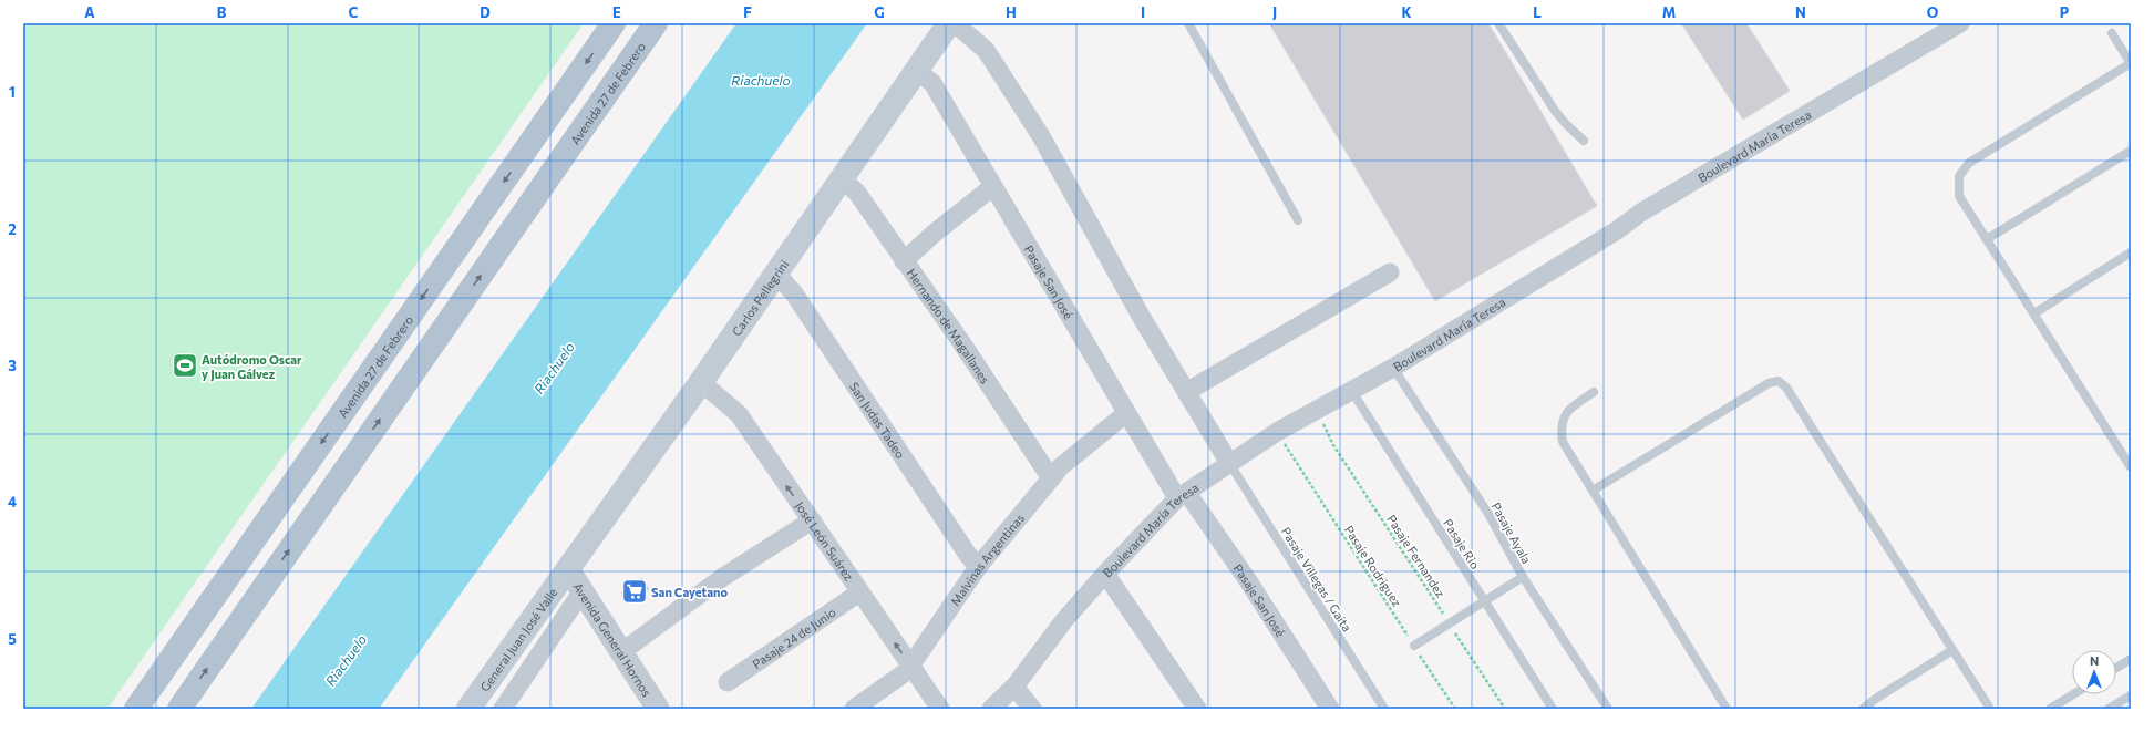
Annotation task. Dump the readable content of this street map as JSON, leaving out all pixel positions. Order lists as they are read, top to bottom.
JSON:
{
  "streets": {
    "main road": ["Avenida 27 de Febrero", "Carlos Pellegrini", "General Juan José Valle"],
    "street": [
      "Boulevard María Teresa",
      "Pasaje San José",
      "Hernando de Magallanes",
      "San Judas Tadeo",
      "José León Suárez",
      "Malvinas Argentinas",
      "Pasaje 24 de Junio",
      "Avenida General Hornos"
    ],
    "lane": ["Pasaje Ayala", "Pasaje Rio", "Pasaje Villegas / Gaita"],
    "path": ["Pasaje Fernandez", "Pasaje Rodriguez"]
  },
  "crossings": [
    ["Boulevard María Teresa", "Pasaje San José"],
    ["Boulevard María Teresa", "Pasaje Ayala"],
    ["Boulevard María Teresa", "Pasaje Rio"],
    ["Boulevard María Teresa", "Pasaje Fernandez"],
    ["Boulevard María Teresa", "Pasaje Rodriguez"],
    ["Boulevard María Teresa", "Pasaje Villegas / Gaita"],
    ["Pasaje San José", "Carlos Pellegrini"],
    ["Pasaje San José", "Malvinas Argentinas"],
    ["Carlos Pellegrini", "Hernando de Magallanes"],
    ["Carlos Pellegrini", "San Judas Tadeo"],
    ["Carlos Pellegrini", "José León Suárez"],
    ["Carlos Pellegrini", "General Juan José Valle"],
    ["Carlos Pellegrini", "Avenida General Hornos"],
    ["Hernando de Magallanes", "Malvinas Argentinas"],
    ["San Judas Tadeo", "Malvinas Argentinas"],
    ["José León Suárez", "Malvinas Argentinas"],
    ["José León Suárez", "Pasaje 24 de Junio"],
    ["General Juan José Valle", "Avenida General Hornos"]
  ],
  "one_way": ["José León Suárez"],
  "water": ["Riachuelo"],
  "places": {
    "sports": ["Autódromo Oscar y Juan Gálvez"],
    "supermarket": ["San Cayetano"]
  },
  "north": "top",
  "grid": {
    "columns": [
      "A",
      "B",
      "C",
      "D",
      "E",
      "F",
      "G",
      "H",
      "I",
      "J",
      "K",
      "L",
      "M",
      "N",
      "O",
      "P"
    ],
    "rows": [
      "1",
      "2",
      "3",
      "4",
      "5"
    ]
  }
}
